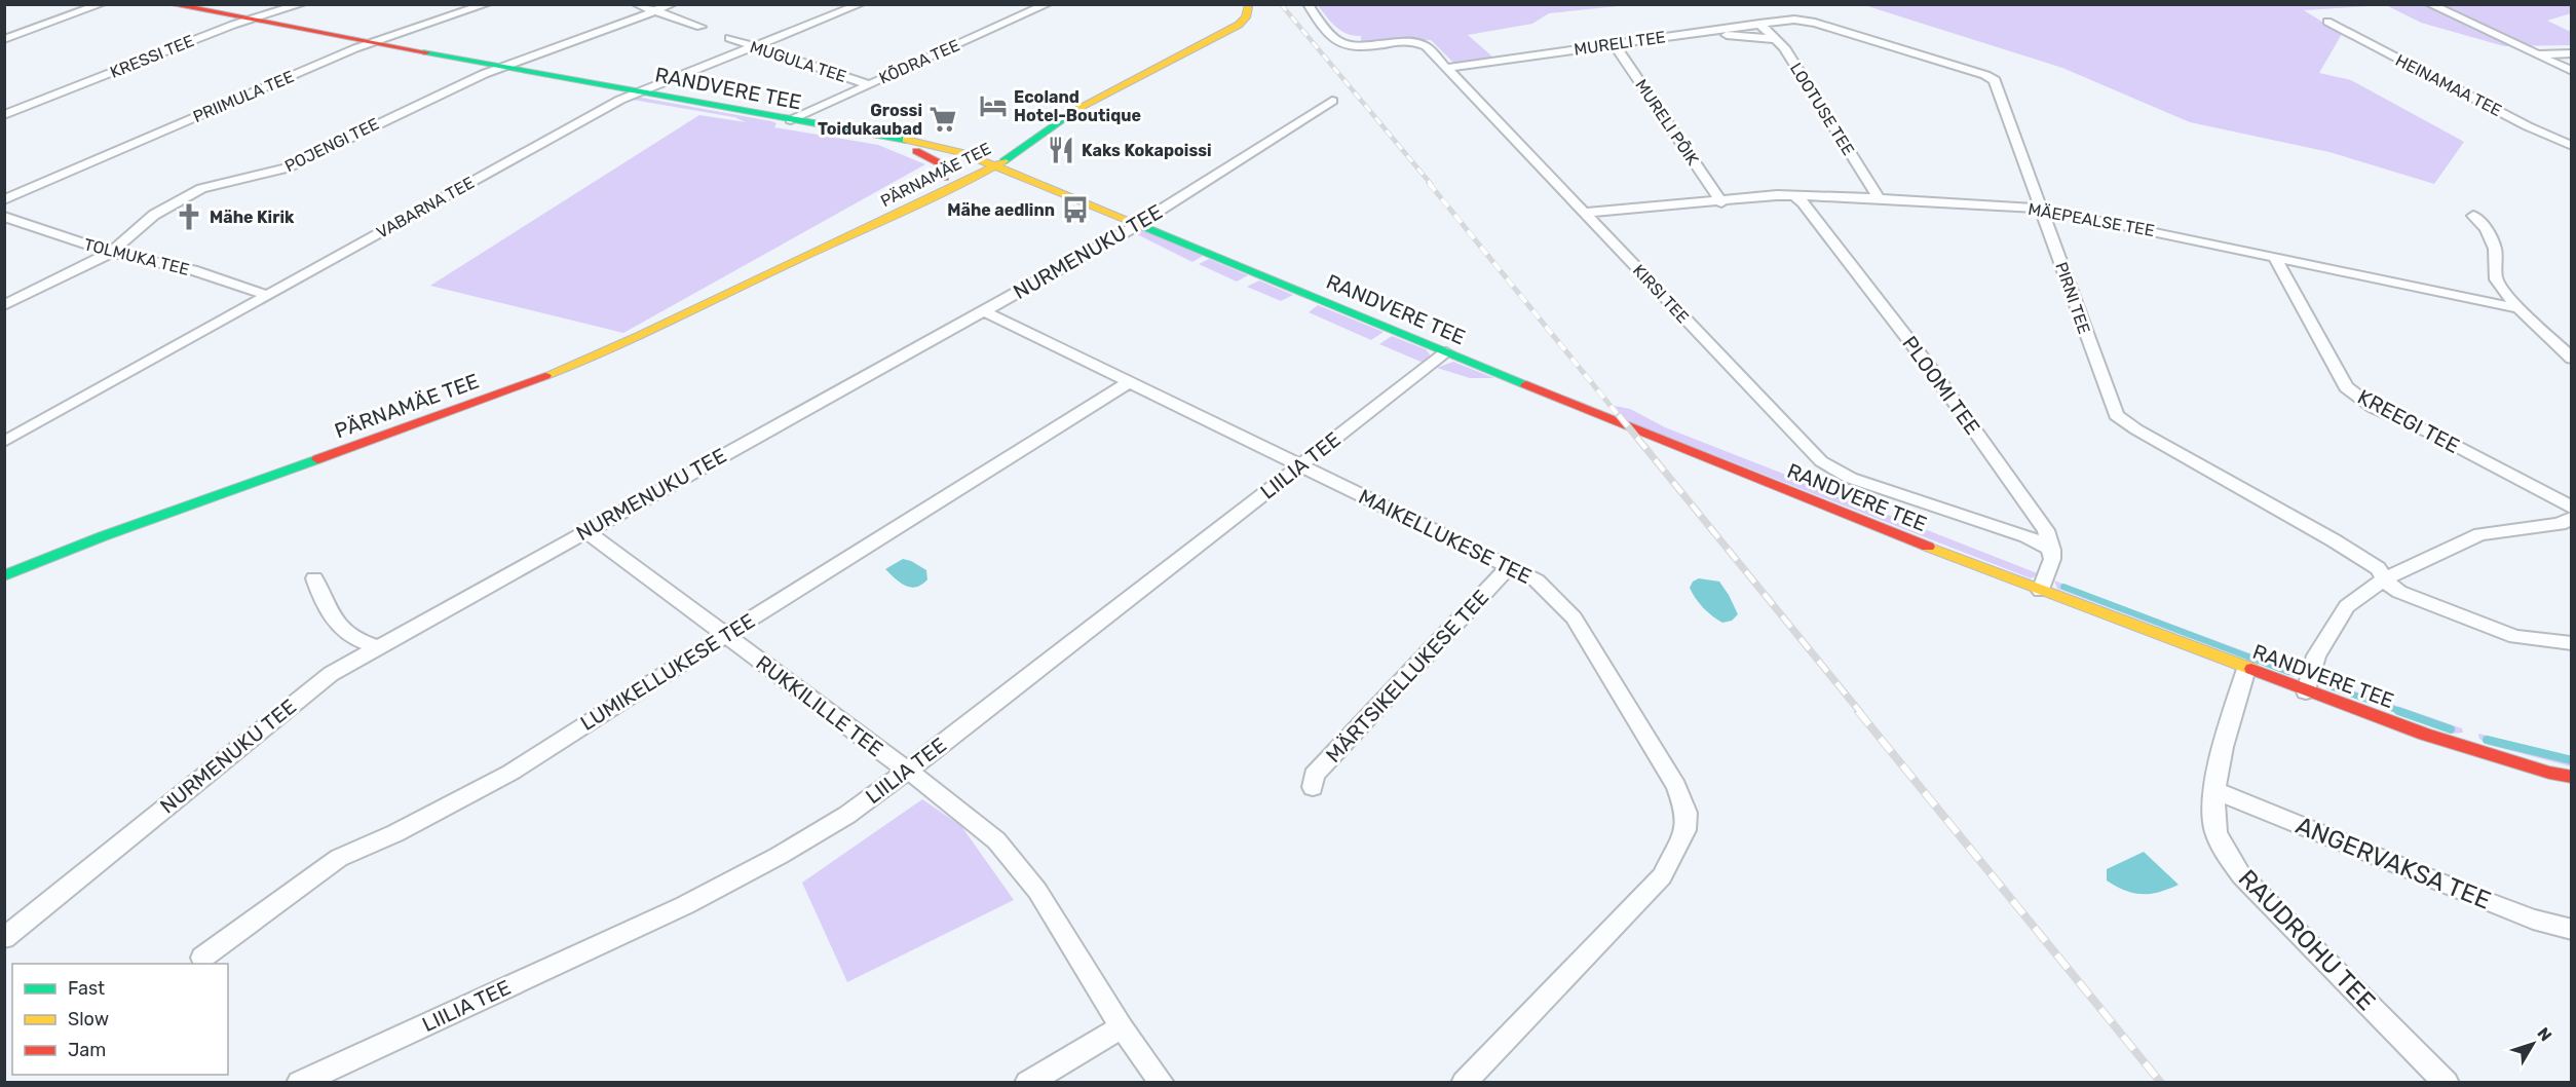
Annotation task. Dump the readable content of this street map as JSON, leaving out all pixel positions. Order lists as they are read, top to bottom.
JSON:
{
  "streets": {
    "main road": ["RANDVERE TEE", "PÄRNAMÄE TEE"],
    "street": [
      "MURELI TEE",
      "KRESSI TEE",
      "MUGULA TEE",
      "KÕDRA TEE",
      "HEINAMAA TEE",
      "PRIIMULA TEE",
      "LOOTUSE TEE",
      "MURELI PÕIK",
      "POJENGI TEE",
      "VABARNA TEE",
      "MÄEPEALSE TEE",
      "NURMENUKU TEE",
      "TOLMUKA TEE",
      "KIRSI TEE",
      "PIRNI TEE",
      "PLOOMI TEE",
      "KREEGI TEE",
      "LIILIA TEE",
      "MAIKELLUKESE TEE",
      "LUMIKELLUKESE TEE",
      "MÄRTSIKELLUKESE TEE",
      "RUKKILILLE TEE",
      "ANGERVAKSA TEE",
      "RAUDROHU TEE"
    ]
  },
  "crossings": [
    ["MURELI TEE", "LOOTUSE TEE"],
    ["MURELI TEE", "MURELI PÕIK"],
    ["MURELI TEE", "KIRSI TEE"],
    ["MURELI TEE", "PIRNI TEE"],
    ["KRESSI TEE", "RANDVERE TEE"],
    ["MUGULA TEE", "KÕDRA TEE"],
    ["MUGULA TEE", "VABARNA TEE"],
    ["KÕDRA TEE", "RANDVERE TEE"],
    ["RANDVERE TEE", "PRIIMULA TEE"],
    ["RANDVERE TEE", "POJENGI TEE"],
    ["RANDVERE TEE", "PÄRNAMÄE TEE"],
    ["RANDVERE TEE", "VABARNA TEE"],
    ["RANDVERE TEE", "NURMENUKU TEE"],
    ["RANDVERE TEE", "LIILIA TEE"],
    ["RANDVERE TEE", "RAUDROHU TEE"],
    ["LOOTUSE TEE", "MÄEPEALSE TEE"],
    ["MURELI PÕIK", "MÄEPEALSE TEE"],
    ["POJENGI TEE", "TOLMUKA TEE"],
    ["VABARNA TEE", "TOLMUKA TEE"],
    ["MÄEPEALSE TEE", "KIRSI TEE"],
    ["MÄEPEALSE TEE", "PIRNI TEE"],
    ["MÄEPEALSE TEE", "PLOOMI TEE"],
    ["MÄEPEALSE TEE", "KREEGI TEE"],
    ["NURMENUKU TEE", "MAIKELLUKESE TEE"],
    ["NURMENUKU TEE", "RUKKILILLE TEE"],
    ["KIRSI TEE", "PLOOMI TEE"],
    ["LIILIA TEE", "MAIKELLUKESE TEE"],
    ["LIILIA TEE", "RUKKILILLE TEE"],
    ["MAIKELLUKESE TEE", "LUMIKELLUKESE TEE"],
    ["MAIKELLUKESE TEE", "MÄRTSIKELLUKESE TEE"],
    ["LUMIKELLUKESE TEE", "RUKKILILLE TEE"],
    ["ANGERVAKSA TEE", "RAUDROHU TEE"]
  ],
  "places": {
    "hotel": ["Ecoland Hotel-Boutique"],
    "supermarket": ["Grossi Toidukaubad"],
    "restaurant": ["Kaks Kokapoissi"],
    "bus stop": ["Mähe aedlinn"],
    "church": ["Mähe Kirik"]
  },
  "legend": ["Fast", "Slow", "Jam"],
  "north": "top right"
}
